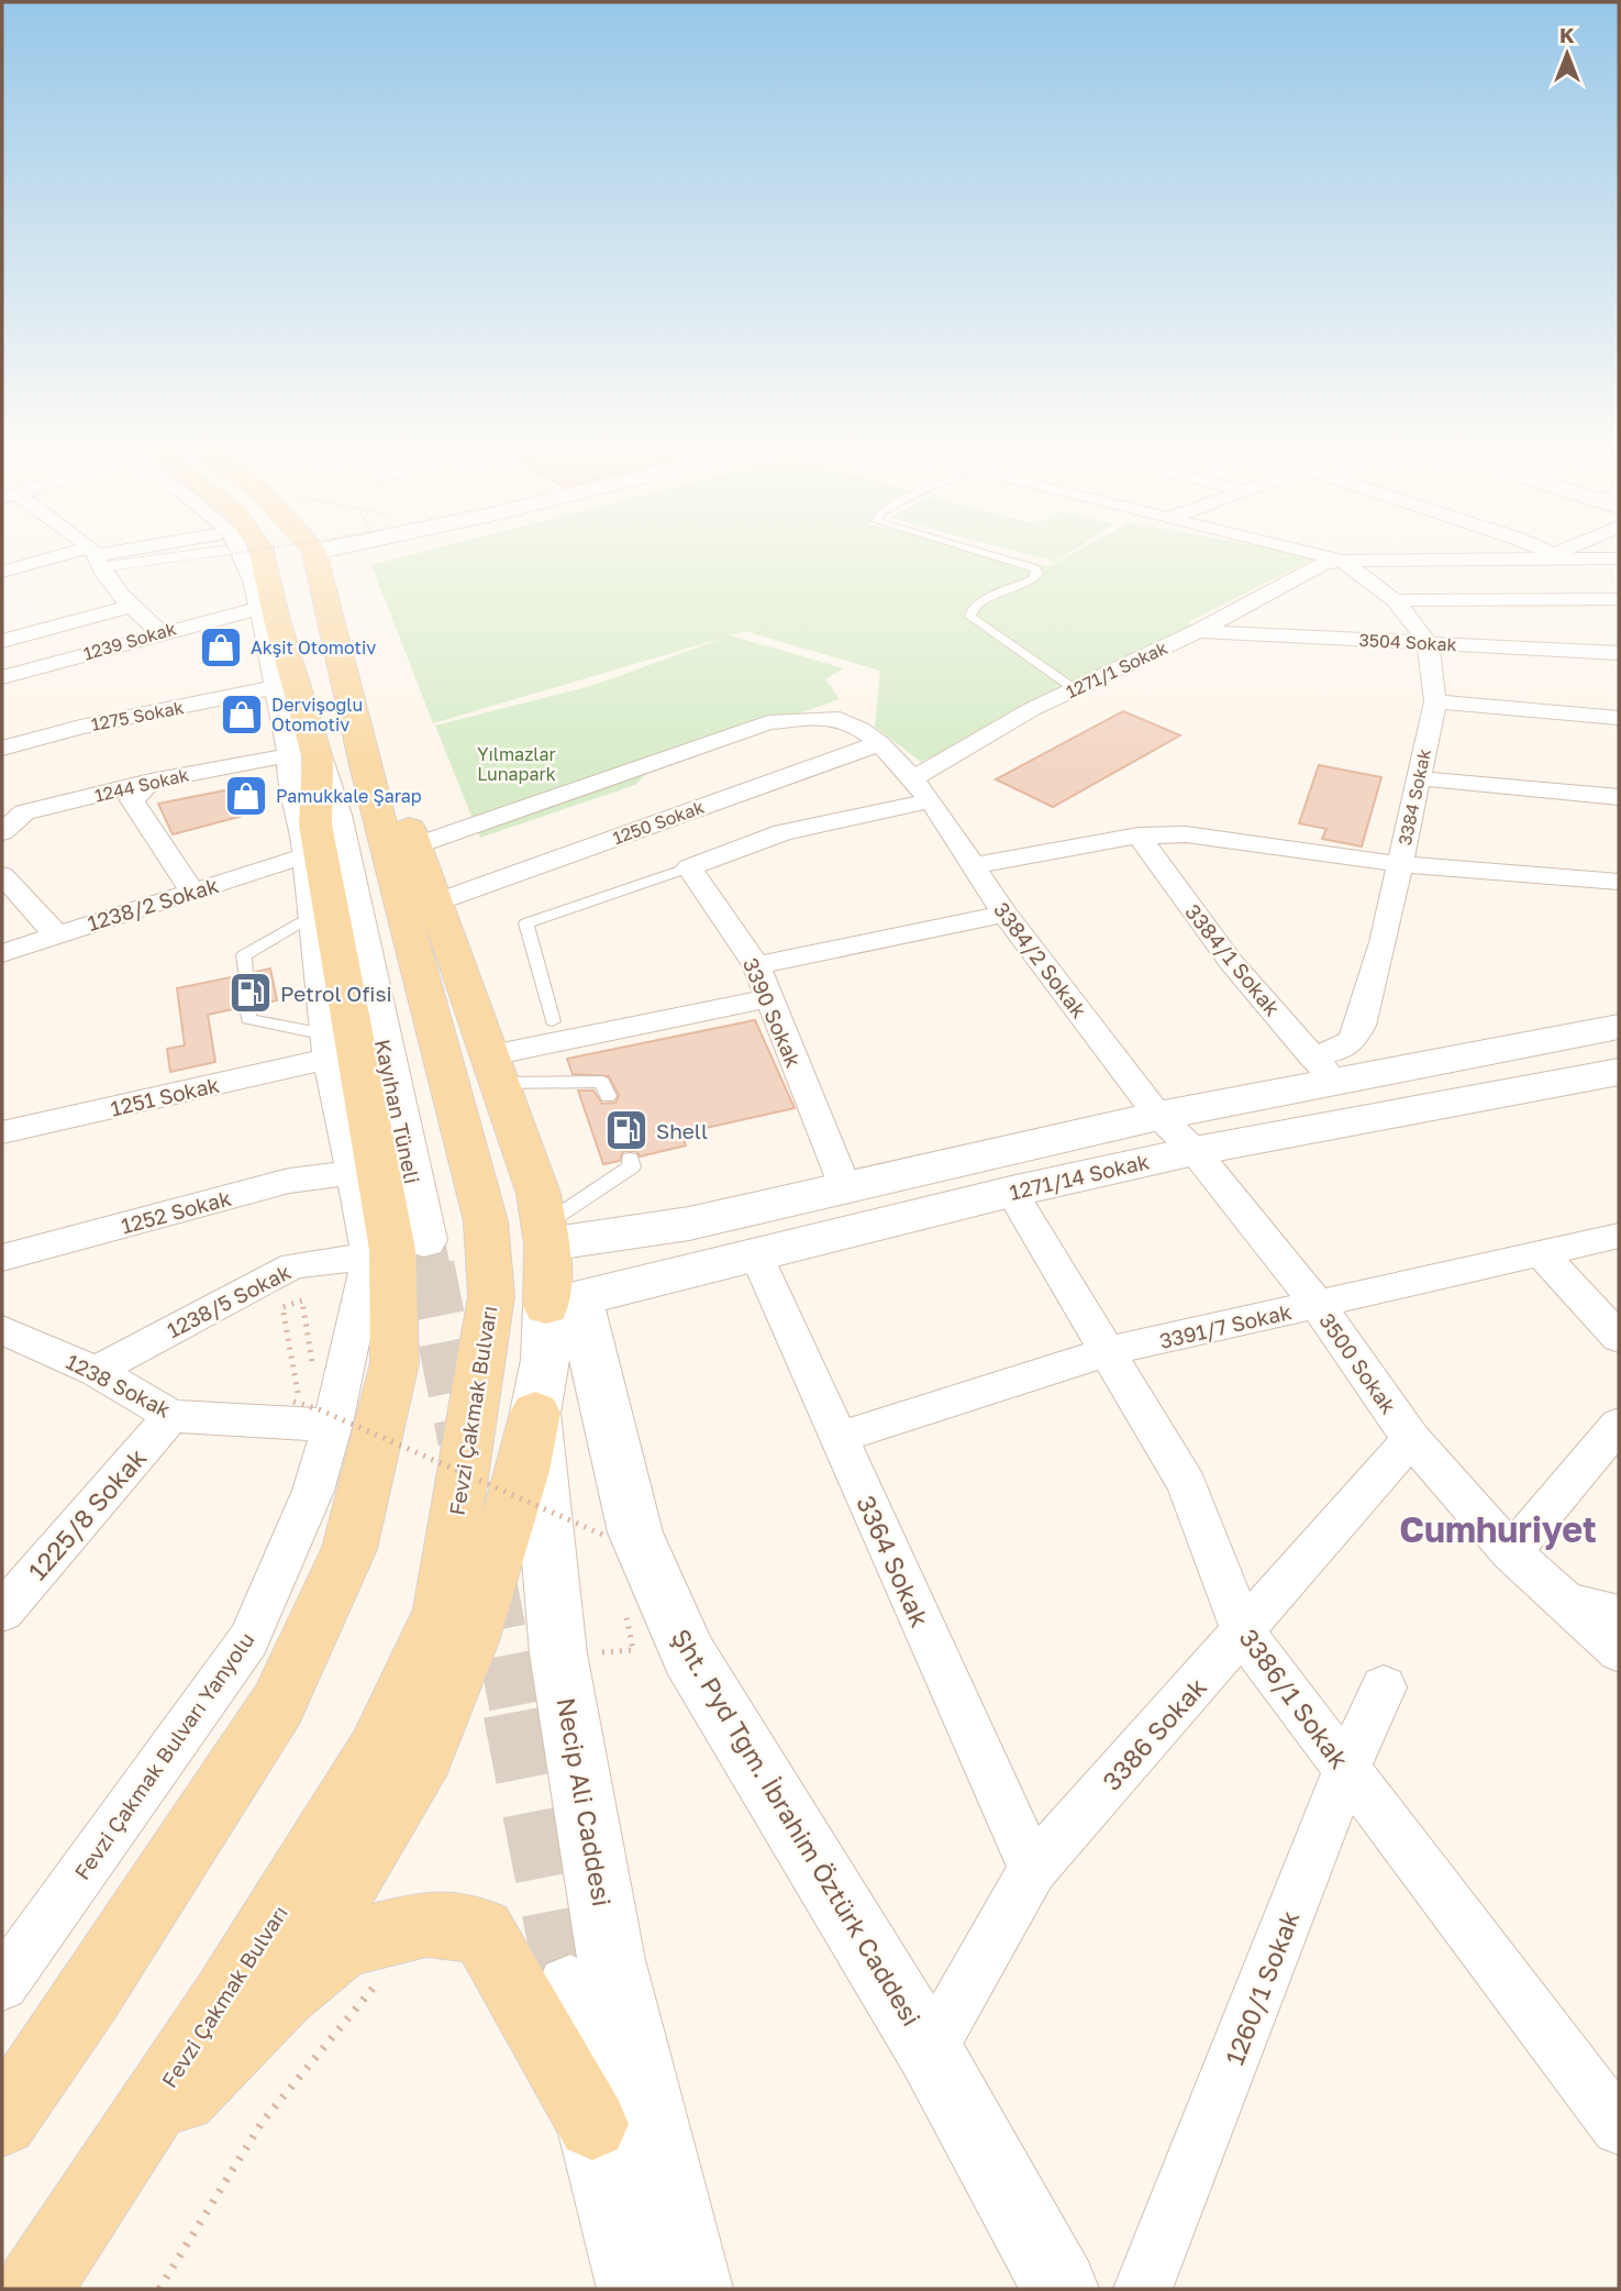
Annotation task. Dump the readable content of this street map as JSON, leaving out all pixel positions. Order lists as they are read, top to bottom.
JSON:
{
  "streets": {
    "main road": ["Fevzi Çakmak Bulvarı"],
    "street": [
      "1239 Sokak",
      "3504 Sokak",
      "1271/1 Sokak",
      "1275 Sokak",
      "1244 Sokak",
      "3384 Sokak",
      "1250 Sokak",
      "1238/2 Sokak",
      "3384/2 Sokak",
      "3384/1 Sokak",
      "3390 Sokak",
      "1251 Sokak",
      "Kayıhan Tüneli",
      "1271/14 Sokak",
      "1252 Sokak",
      "1238/5 Sokak",
      "3391/7 Sokak",
      "3500 Sokak",
      "1238 Sokak",
      "1225/8 Sokak",
      "3364 Sokak",
      "3386/1 Sokak",
      "3386 Sokak",
      "Fevzi Çakmak Bulvarı Yanyolu",
      "Necip Ali Caddesi",
      "Şht. Pyd Tğm. İbrahim Öztürk Caddesi",
      "1260/1 Sokak"
    ]
  },
  "crossings": [
    ["1239 Sokak", "Fevzi Çakmak Bulvarı Yanyolu"],
    ["3504 Sokak", "1271/1 Sokak"],
    ["3504 Sokak", "3384 Sokak"],
    ["1271/1 Sokak", "3384 Sokak"],
    ["1271/1 Sokak", "3384/2 Sokak"],
    ["1275 Sokak", "Fevzi Çakmak Bulvarı Yanyolu"],
    ["1244 Sokak", "Kayıhan Tüneli"],
    ["1244 Sokak", "Fevzi Çakmak Bulvarı Yanyolu"],
    ["3384 Sokak", "3384/1 Sokak"],
    ["1250 Sokak", "3384/2 Sokak"],
    ["1238/2 Sokak", "Fevzi Çakmak Bulvarı Yanyolu"],
    ["3384/2 Sokak", "3500 Sokak"],
    ["1251 Sokak", "Fevzi Çakmak Bulvarı Yanyolu"],
    ["Kayıhan Tüneli", "Fevzi Çakmak Bulvarı Yanyolu"],
    ["1271/14 Sokak", "3500 Sokak"],
    ["1271/14 Sokak", "3364 Sokak"],
    ["1271/14 Sokak", "3386/1 Sokak"],
    ["1271/14 Sokak", "Necip Ali Caddesi"],
    ["1271/14 Sokak", "Şht. Pyd Tğm. İbrahim Öztürk Caddesi"],
    ["1252 Sokak", "Fevzi Çakmak Bulvarı Yanyolu"],
    ["1238/5 Sokak", "1238 Sokak"],
    ["1238/5 Sokak", "Fevzi Çakmak Bulvarı Yanyolu"],
    ["3391/7 Sokak", "3500 Sokak"],
    ["3391/7 Sokak", "3364 Sokak"],
    ["3391/7 Sokak", "3386/1 Sokak"],
    ["3500 Sokak", "3386 Sokak"],
    ["1238 Sokak", "1225/8 Sokak"],
    ["1238 Sokak", "Fevzi Çakmak Bulvarı Yanyolu"],
    ["3364 Sokak", "3386 Sokak"],
    ["3386/1 Sokak", "3386 Sokak"],
    ["3386/1 Sokak", "1260/1 Sokak"],
    ["3386 Sokak", "Şht. Pyd Tğm. İbrahim Öztürk Caddesi"],
    ["Necip Ali Caddesi", "Şht. Pyd Tğm. İbrahim Öztürk Caddesi"]
  ],
  "districts": ["Cumhuriyet"],
  "parks": ["Yılmazlar Lunapark"],
  "places": {
    "shop": ["Akşit Otomotiv", "Dervişoğlu Otomotiv", "Pamukkale Şarap"],
    "fuel station": ["Petrol Ofisi", "Shell"]
  },
  "north": "top"
}
